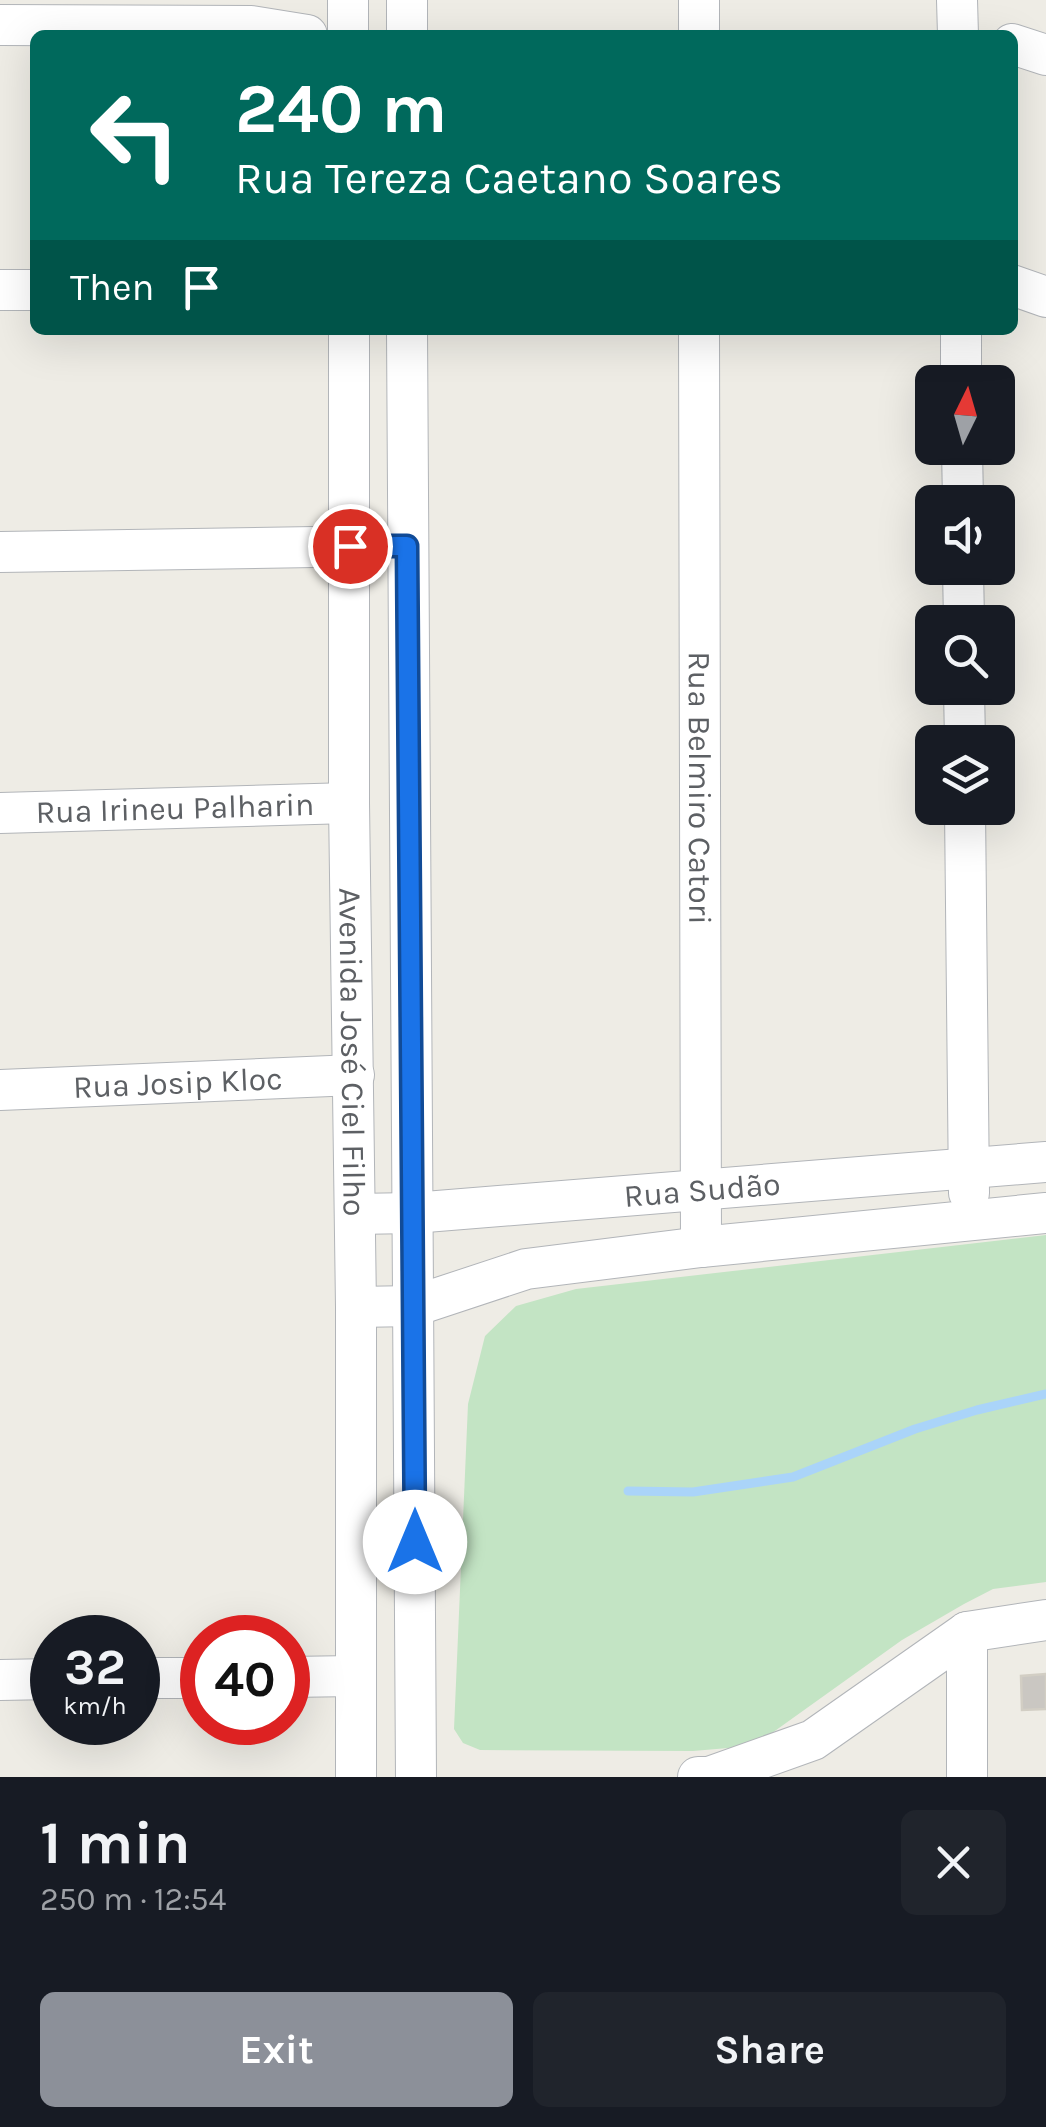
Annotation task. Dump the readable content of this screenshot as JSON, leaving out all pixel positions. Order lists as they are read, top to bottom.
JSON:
{
  "streets": {
    "street": [
      "Rua Belmiro Catori",
      "Rua Irineu Palharin",
      "Avenida José Ciel Filho",
      "Rua Josip Kloc",
      "Rua Sudão"
    ]
  },
  "crossings": [
    ["Rua Belmiro Catori", "Rua Sudão"],
    ["Rua Irineu Palharin", "Avenida José Ciel Filho"],
    ["Avenida José Ciel Filho", "Rua Josip Kloc"],
    ["Avenida José Ciel Filho", "Rua Sudão"]
  ],
  "north": "top",
  "page": {
    "turn": ["240 m", "Rua Tereza Caetano Soares"],
    "then": "Then",
    "speed": "32 km/h",
    "limit": "40",
    "heading": ["1 min", "250 m · 12:54"],
    "buttons": ["Exit", "Share"]
  }
}
